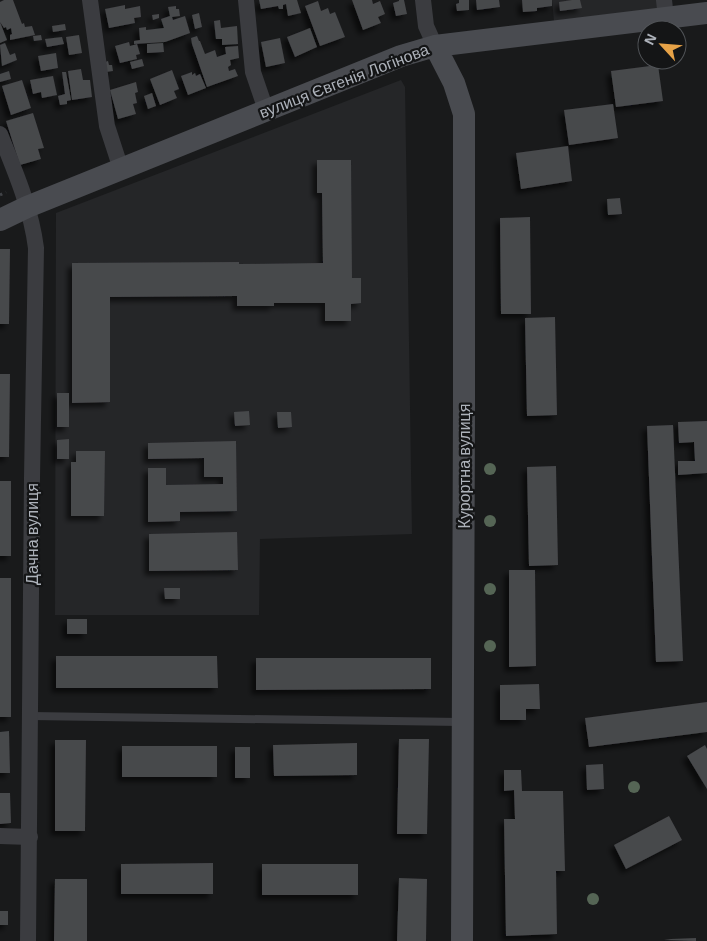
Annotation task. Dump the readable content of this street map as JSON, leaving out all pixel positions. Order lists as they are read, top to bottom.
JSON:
{
  "streets": {
    "street": ["вулиця Євгенія Логінова", "Курортна вулиця", "Дачна вулиця"]
  },
  "crossings": [
    ["вулиця Євгенія Логінова", "Курортна вулиця"],
    ["вулиця Євгенія Логінова", "Дачна вулиця"]
  ],
  "north": "top left"
}
